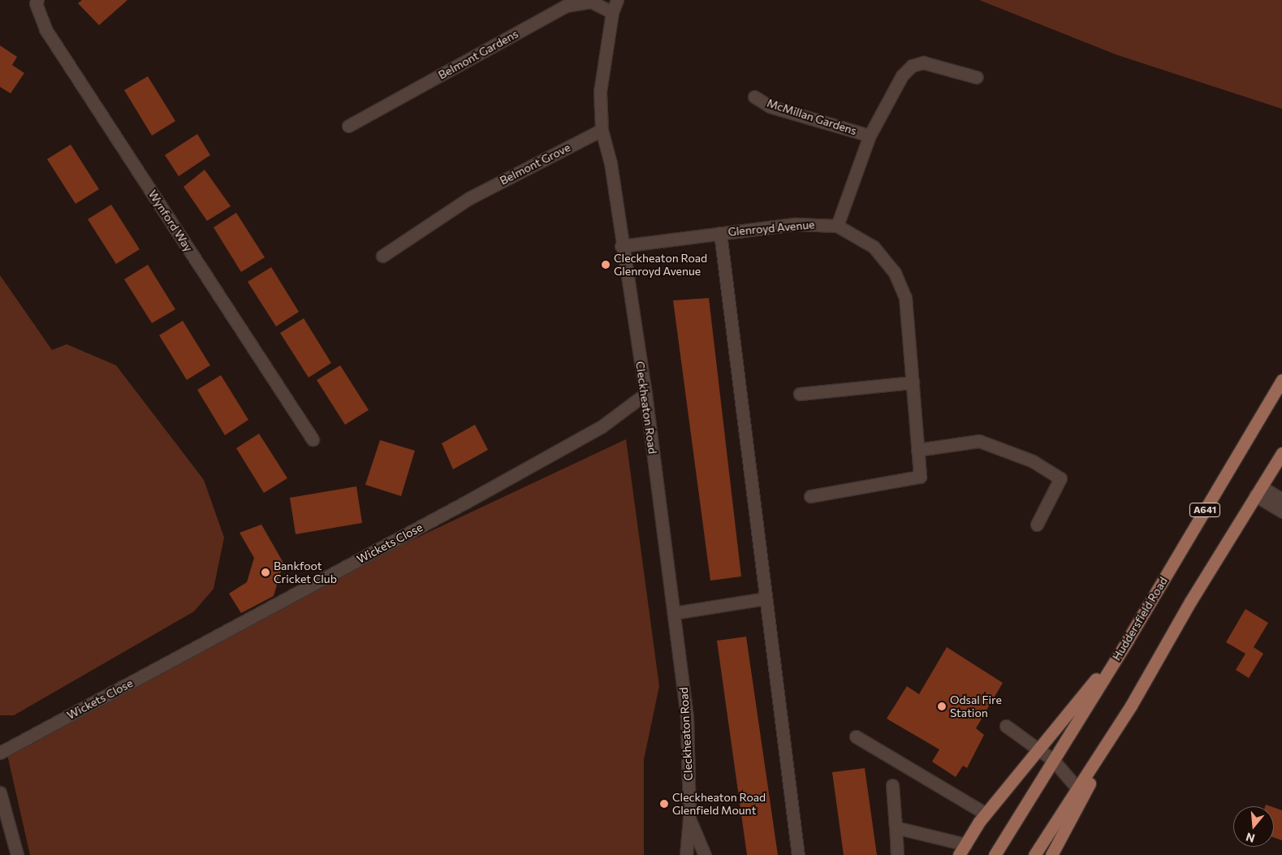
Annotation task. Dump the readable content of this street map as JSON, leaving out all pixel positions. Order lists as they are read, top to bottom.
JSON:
{
  "streets": {
    "main road": ["A641", "Huddersfield Road"],
    "street": [
      "Belmont Gardens",
      "McMillan Gardens",
      "Belmont Grove",
      "Wynford Way",
      "Glenroyd Avenue",
      "Cleckheaton Road",
      "Wickets Close"
    ]
  },
  "crossings": [
    ["Belmont Gardens", "Cleckheaton Road"],
    ["McMillan Gardens", "Glenroyd Avenue"],
    ["Belmont Grove", "Cleckheaton Road"],
    ["Glenroyd Avenue", "Cleckheaton Road"],
    ["Cleckheaton Road", "Wickets Close"]
  ],
  "places": [
    "Cleckheaton Road Glenroyd Avenue",
    "Bankfoot Cricket Club",
    "Odsal Fire Station",
    "Cleckheaton Road Glenfield Mount"
  ],
  "north": "bottom"
}
